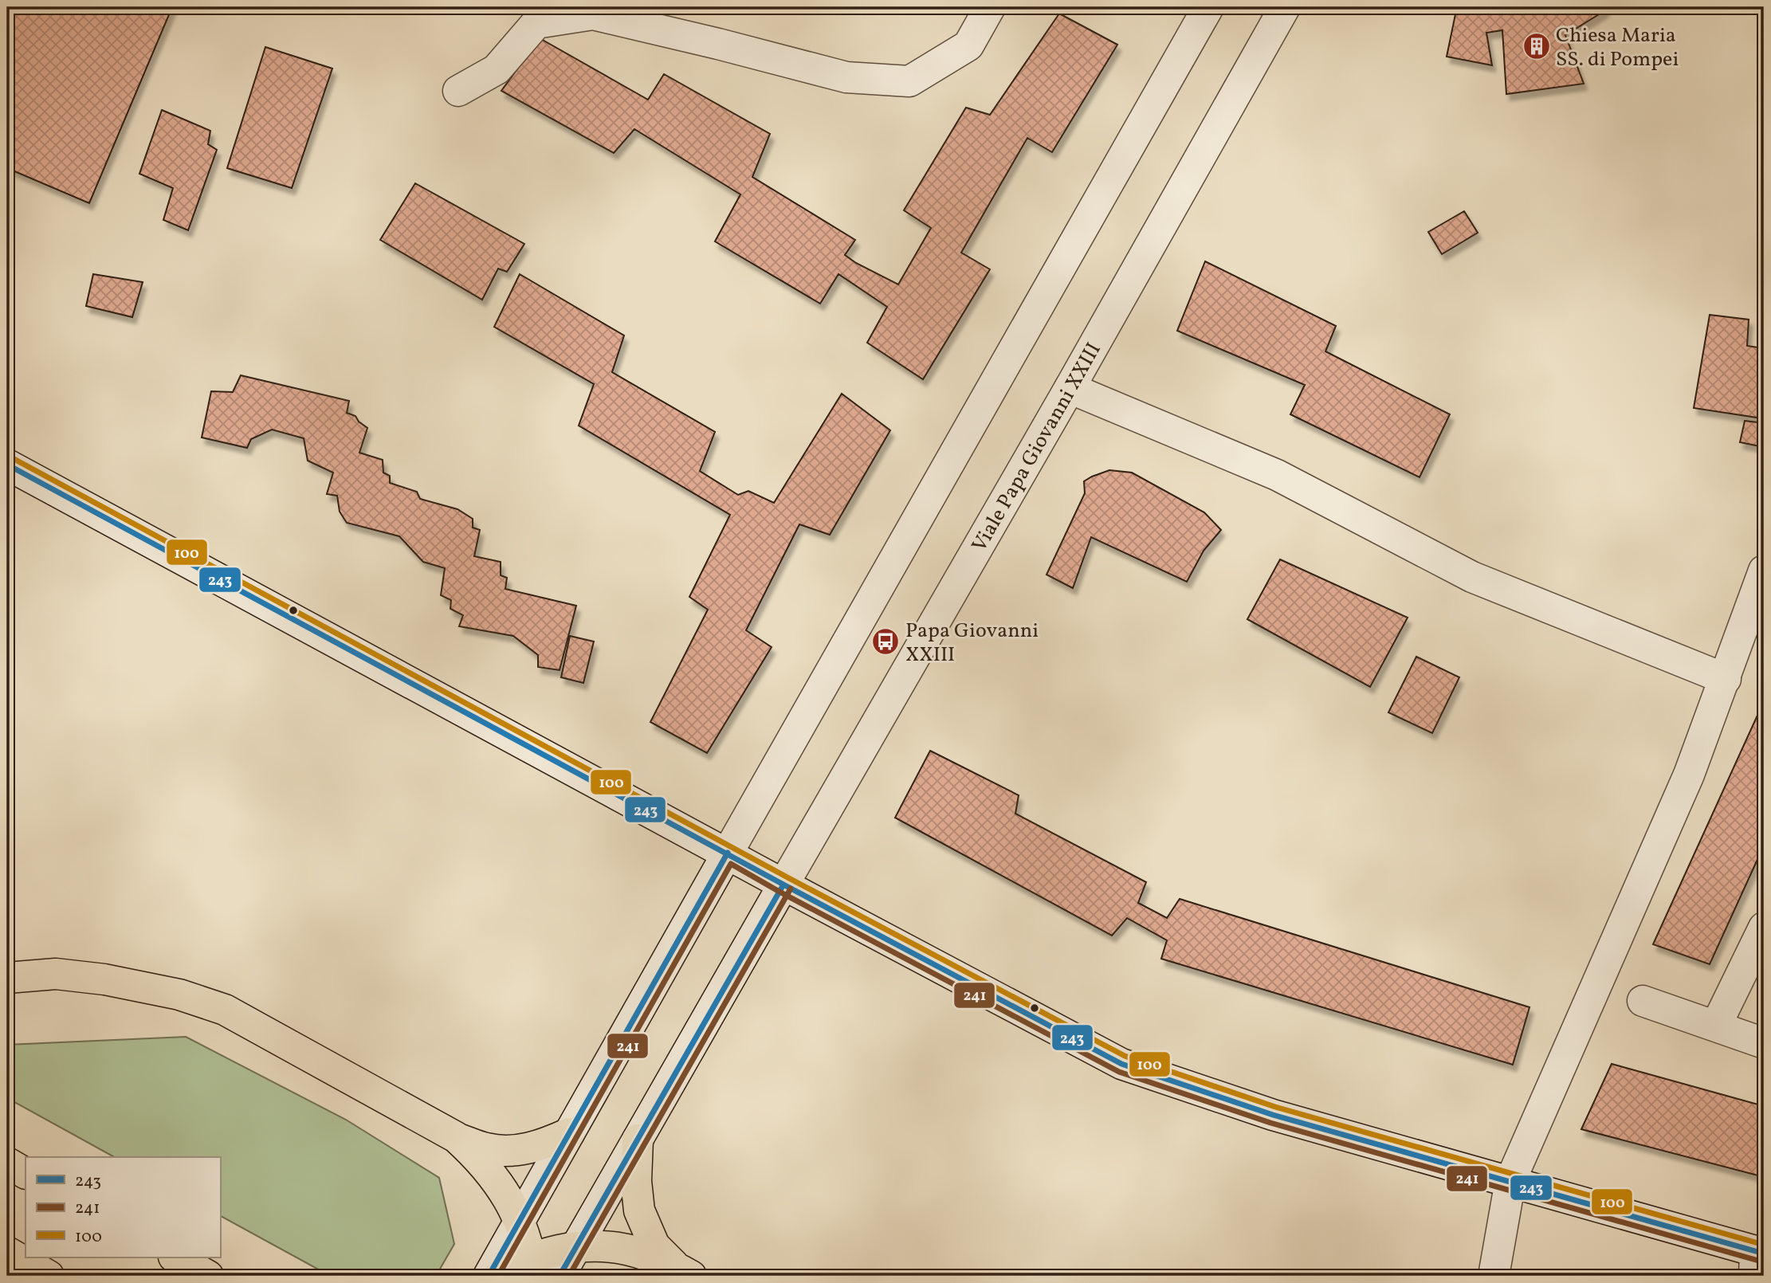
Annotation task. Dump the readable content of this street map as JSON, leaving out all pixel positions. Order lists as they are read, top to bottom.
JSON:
{
  "streets": {
    "street": ["Viale Papa Giovanni XXIII"]
  },
  "places": {
    "building": ["Chiesa Maria SS. di Pompei"],
    "bus stop": ["Papa Giovanni XXIII"]
  },
  "lines": ["transit line 100", "transit line 243", "transit line 241"],
  "legend": ["243", "241", "100"]
}
